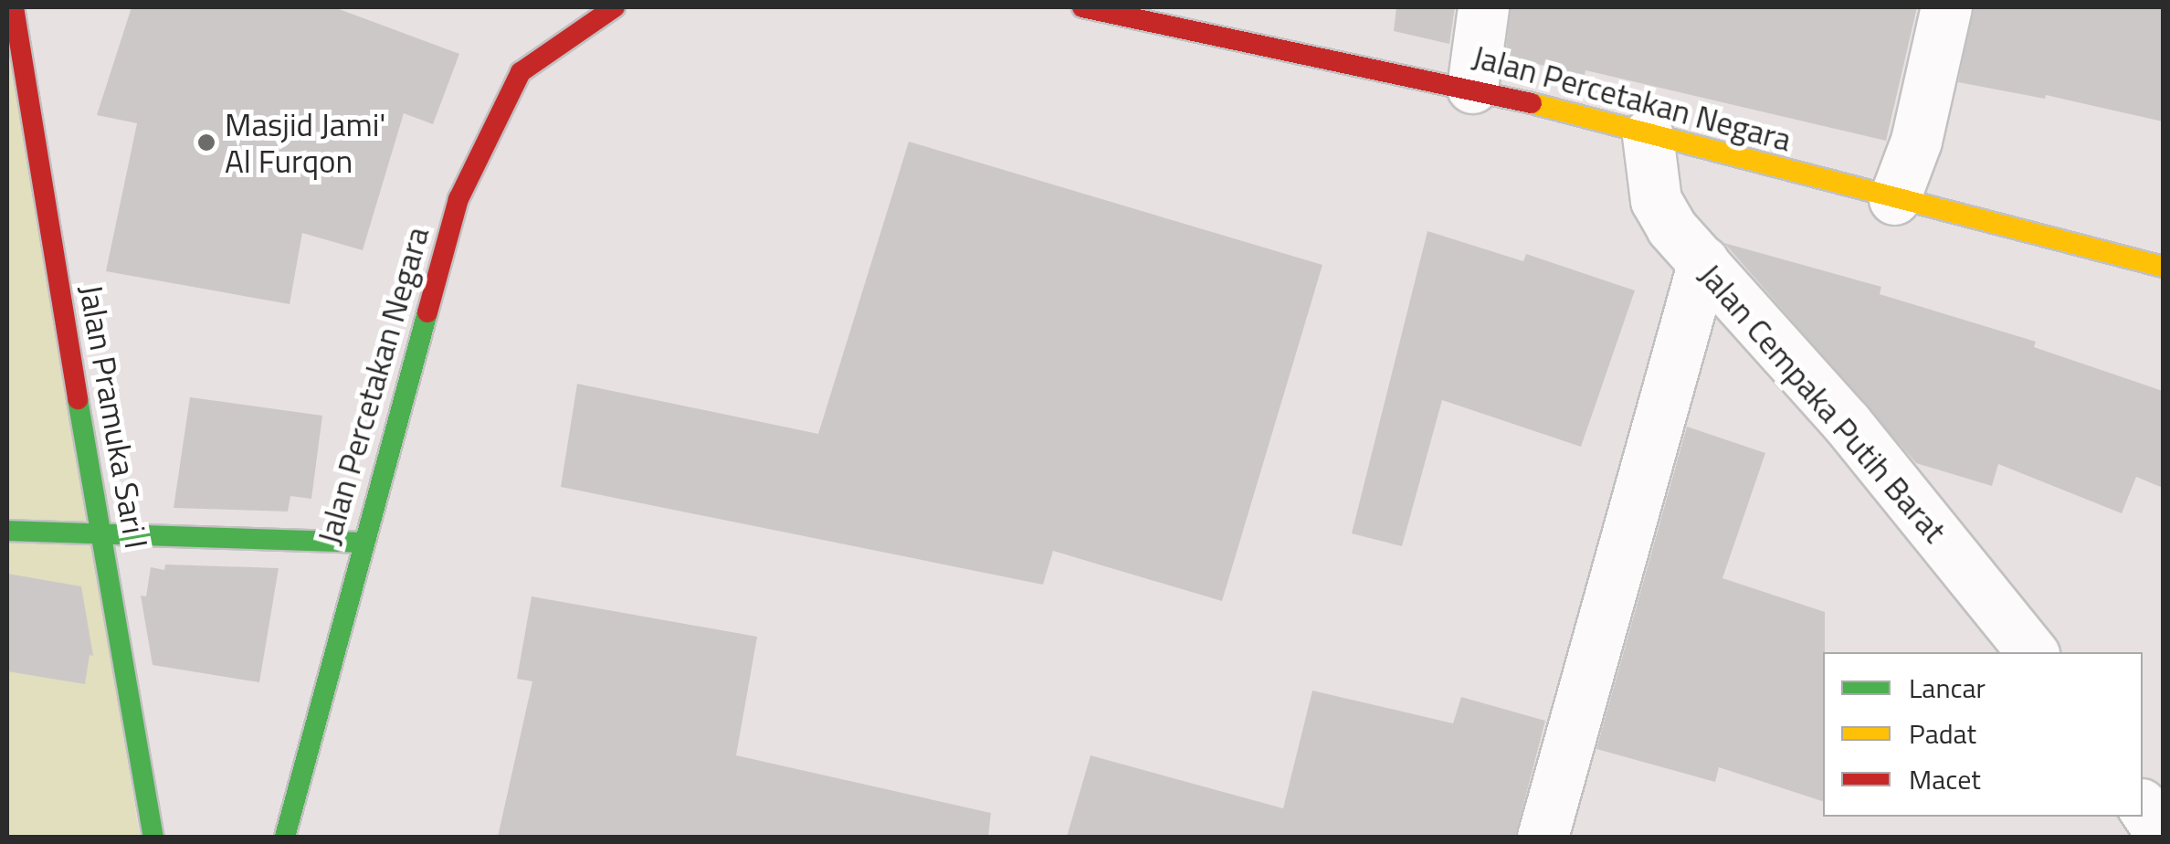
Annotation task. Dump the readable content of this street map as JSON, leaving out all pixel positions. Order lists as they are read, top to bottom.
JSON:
{
  "streets": {
    "main road": ["Jalan Percetakan Negara", "Jalan Pramuka Sari I"],
    "street": ["Jalan Cempaka Putih Barat"]
  },
  "crossings": [
    ["Jalan Percetakan Negara", "Jalan Cempaka Putih Barat"]
  ],
  "places": ["Masjid Jami' Al Furqon"],
  "legend": ["Lancar", "Padat", "Macet"]
}
